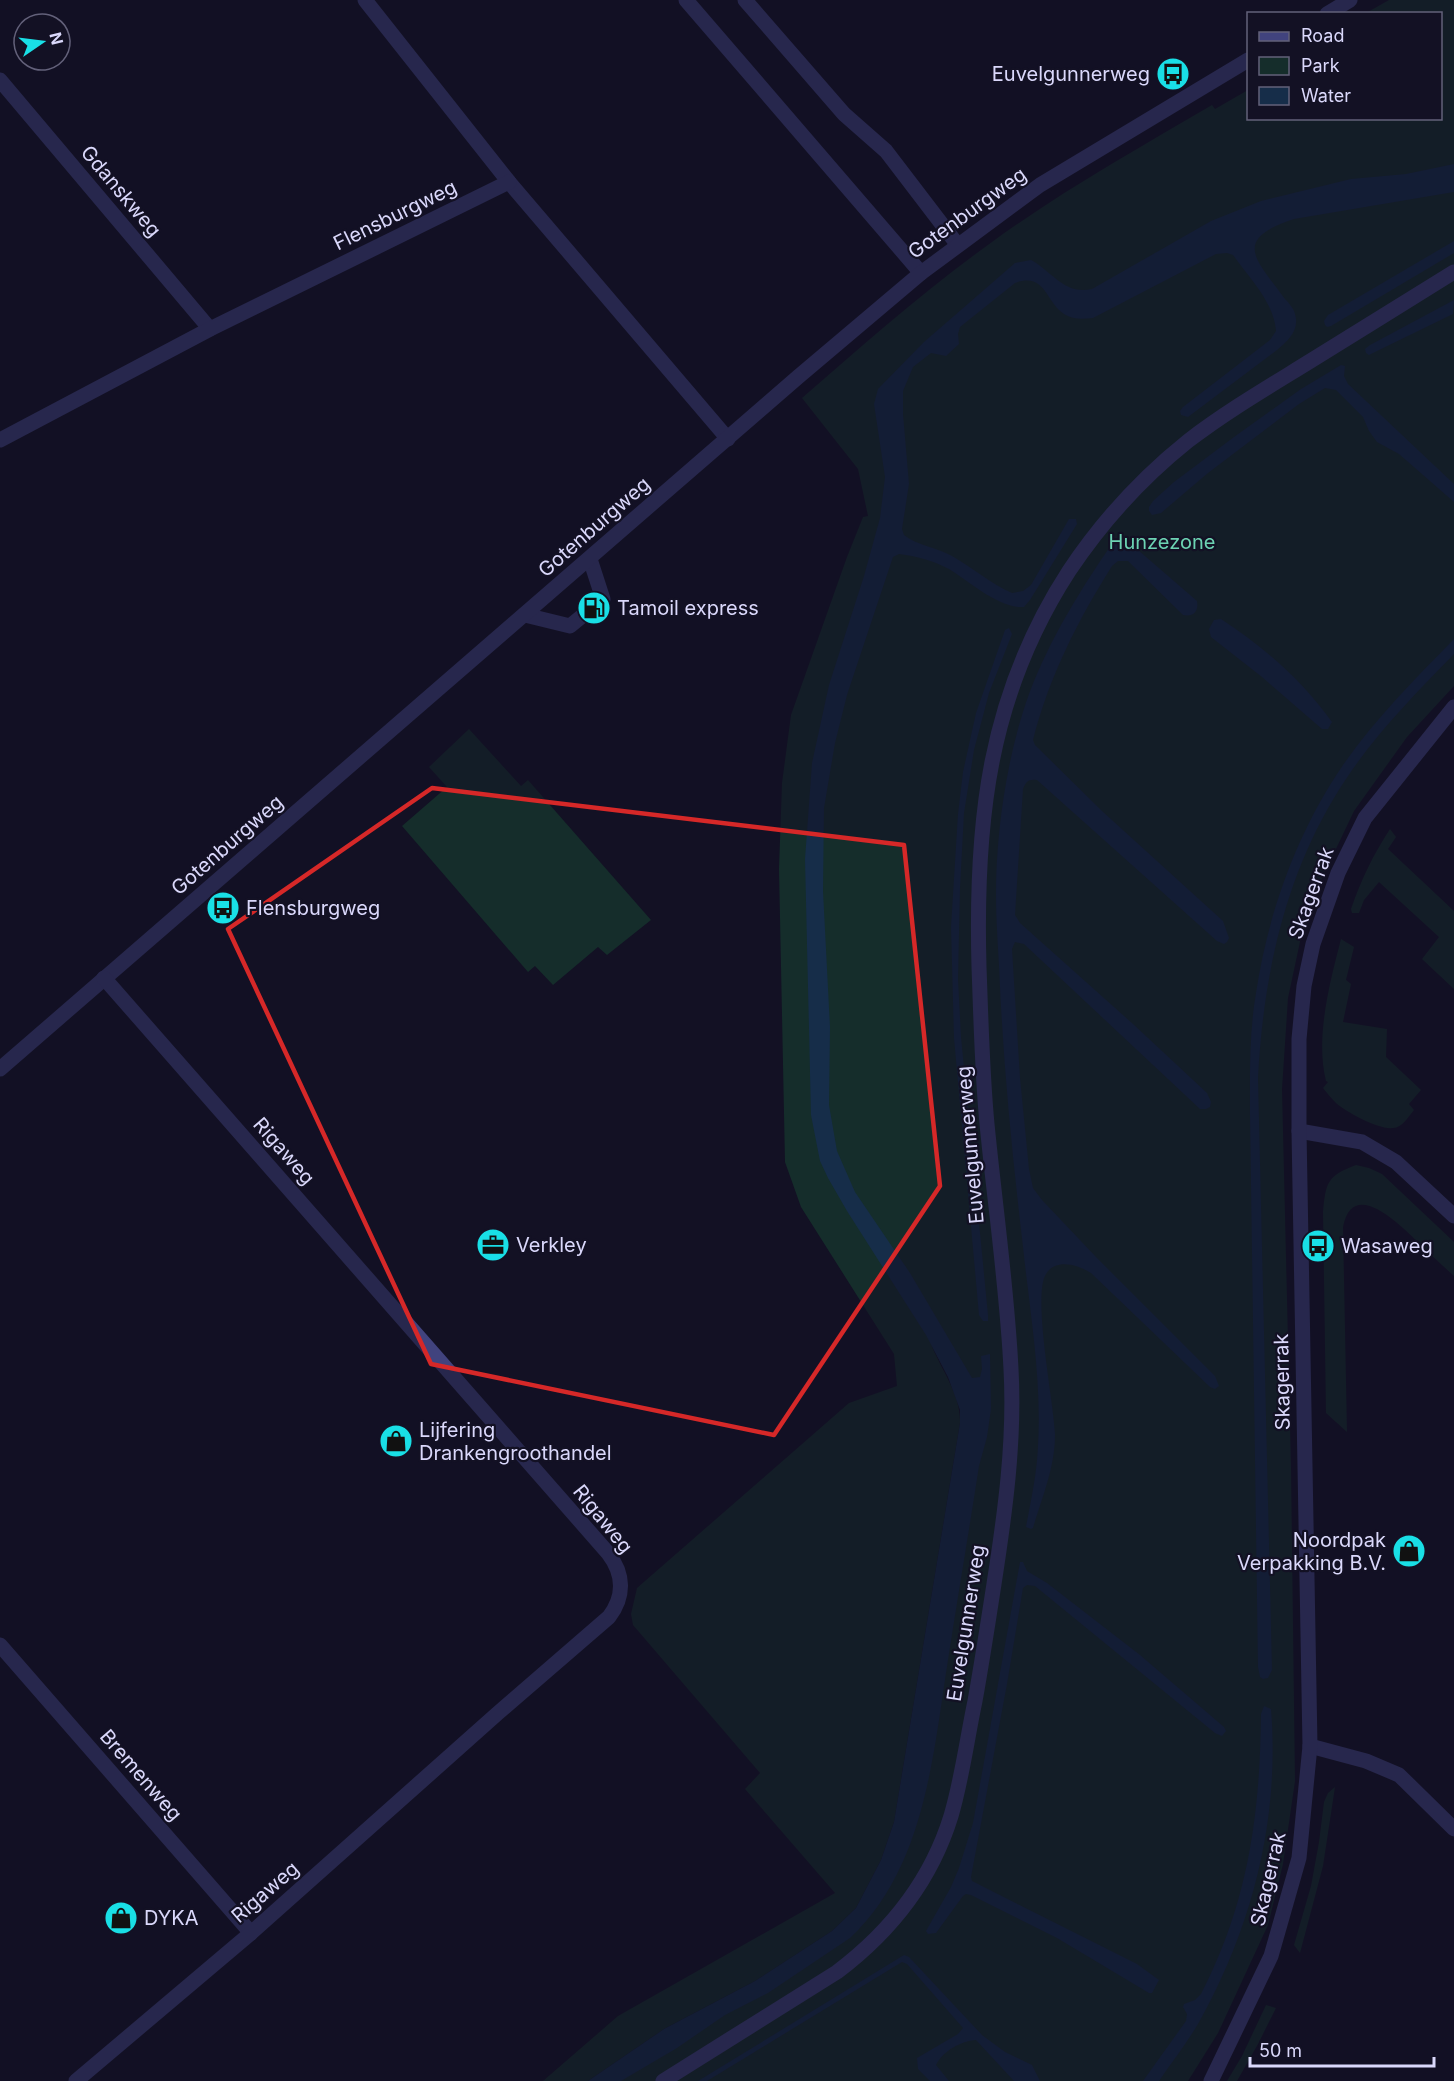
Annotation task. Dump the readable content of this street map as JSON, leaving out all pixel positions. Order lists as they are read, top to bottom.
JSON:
{
  "streets": {
    "street": [
      "Gdanskweg",
      "Gotenburgweg",
      "Flensburgweg",
      "Skagerrak",
      "Euvelgunnerweg",
      "Rigaweg",
      "Bremenweg"
    ]
  },
  "crossings": [
    ["Gdanskweg", "Flensburgweg"],
    ["Gotenburgweg", "Rigaweg"],
    ["Rigaweg", "Bremenweg"]
  ],
  "parks": ["Hunzezone"],
  "places": {
    "bus stop": ["Euvelgunnerweg", "Flensburgweg", "Wasaweg"],
    "fuel station": ["Tamoil express"],
    "office": ["Verkley"],
    "shop": ["Lijfering Drankengroothandel", "Noordpak Verpakking B.V.", "DYKA"]
  },
  "legend": ["Road", "Park", "Water"],
  "scale_bar": "50 m",
  "north": "right"
}
